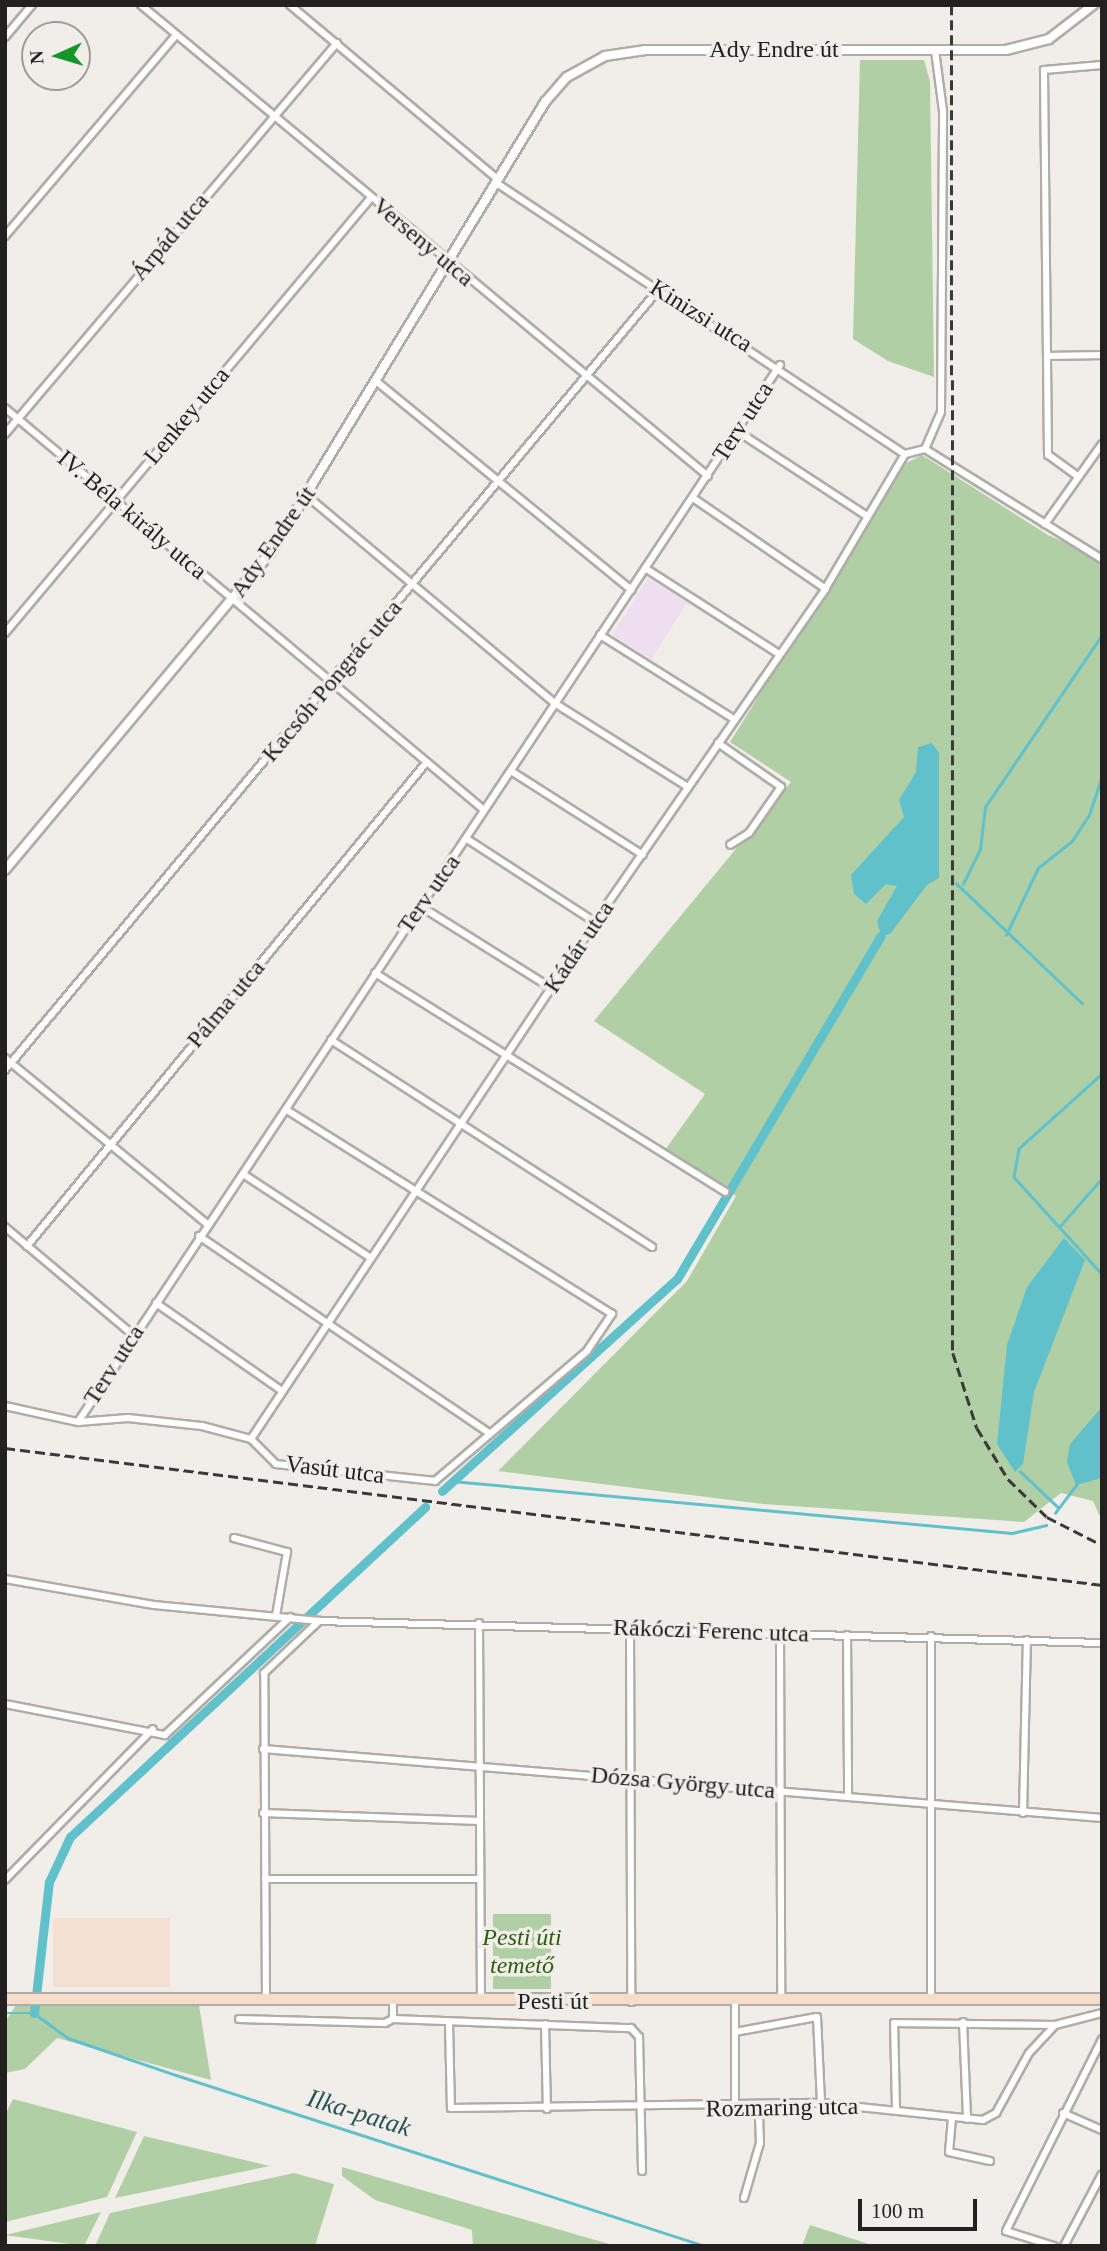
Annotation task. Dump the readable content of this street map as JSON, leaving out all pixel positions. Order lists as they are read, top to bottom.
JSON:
{
  "streets": {
    "main road": ["Pesti út"],
    "street": [
      "Ady Endre út",
      "Árpád utca",
      "Verseny utca",
      "Kinizsi utca",
      "Lenkey utca",
      "Terv utca",
      "IV. Béla király utca",
      "Kacsóh Pongrác utca",
      "Kádár utca",
      "Pálma utca",
      "Vasút utca",
      "Rákóczi Ferenc utca",
      "Dózsa György utca",
      "Rozmaring utca"
    ]
  },
  "crossings": [
    ["Ady Endre út", "Verseny utca"],
    ["Ady Endre út", "Kinizsi utca"],
    ["Ady Endre út", "IV. Béla király utca"],
    ["Árpád utca", "Verseny utca"],
    ["Árpád utca", "Kinizsi utca"],
    ["Árpád utca", "IV. Béla király utca"],
    ["Verseny utca", "Lenkey utca"],
    ["Verseny utca", "Terv utca"],
    ["Verseny utca", "Kacsóh Pongrác utca"],
    ["Kinizsi utca", "Terv utca"],
    ["Kinizsi utca", "Kacsóh Pongrác utca"],
    ["Kinizsi utca", "Kádár utca"],
    ["Lenkey utca", "IV. Béla király utca"],
    ["Terv utca", "IV. Béla király utca"],
    ["IV. Béla király utca", "Kacsóh Pongrác utca"],
    ["IV. Béla király utca", "Pálma utca"],
    ["Kádár utca", "Vasút utca"],
    ["Pesti út", "Rozmaring utca"]
  ],
  "water": ["Ilka-patak"],
  "parks": ["Pesti úti temető"],
  "scale_bar": "100 m",
  "north": "left"
}
